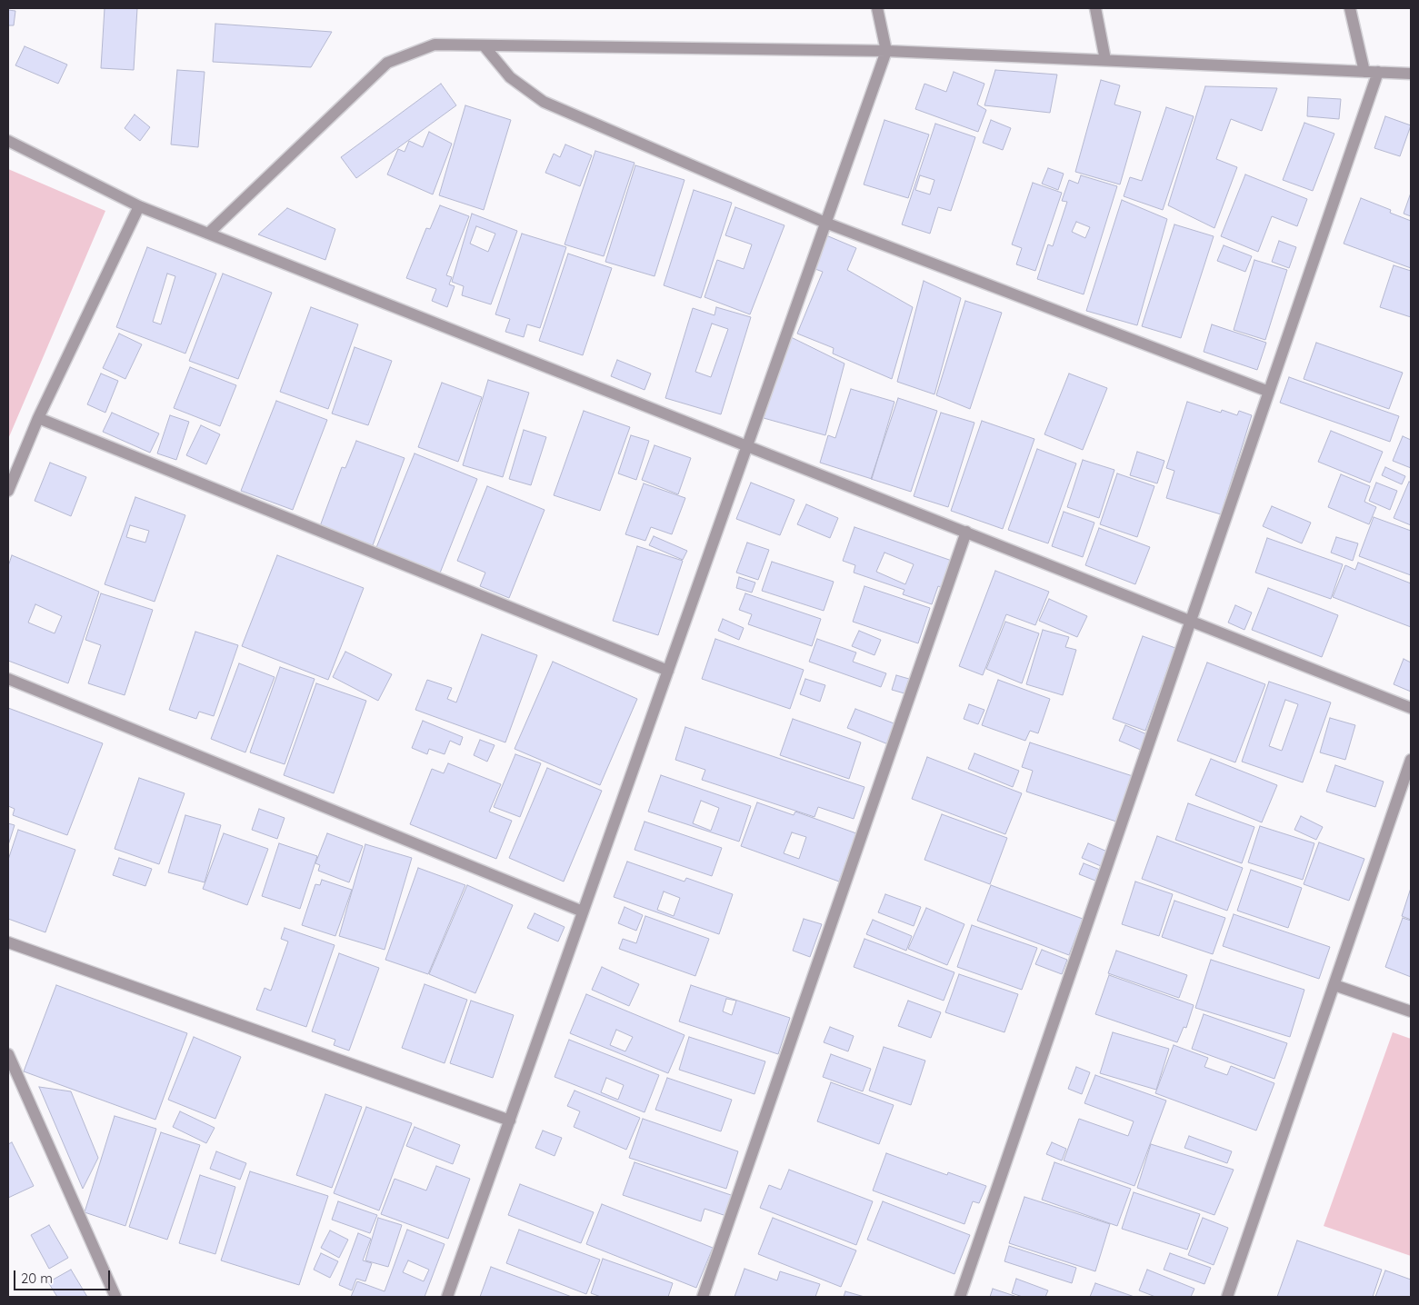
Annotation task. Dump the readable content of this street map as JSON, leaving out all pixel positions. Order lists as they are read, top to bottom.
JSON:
{
  "scale_bar": "20 m"
}
